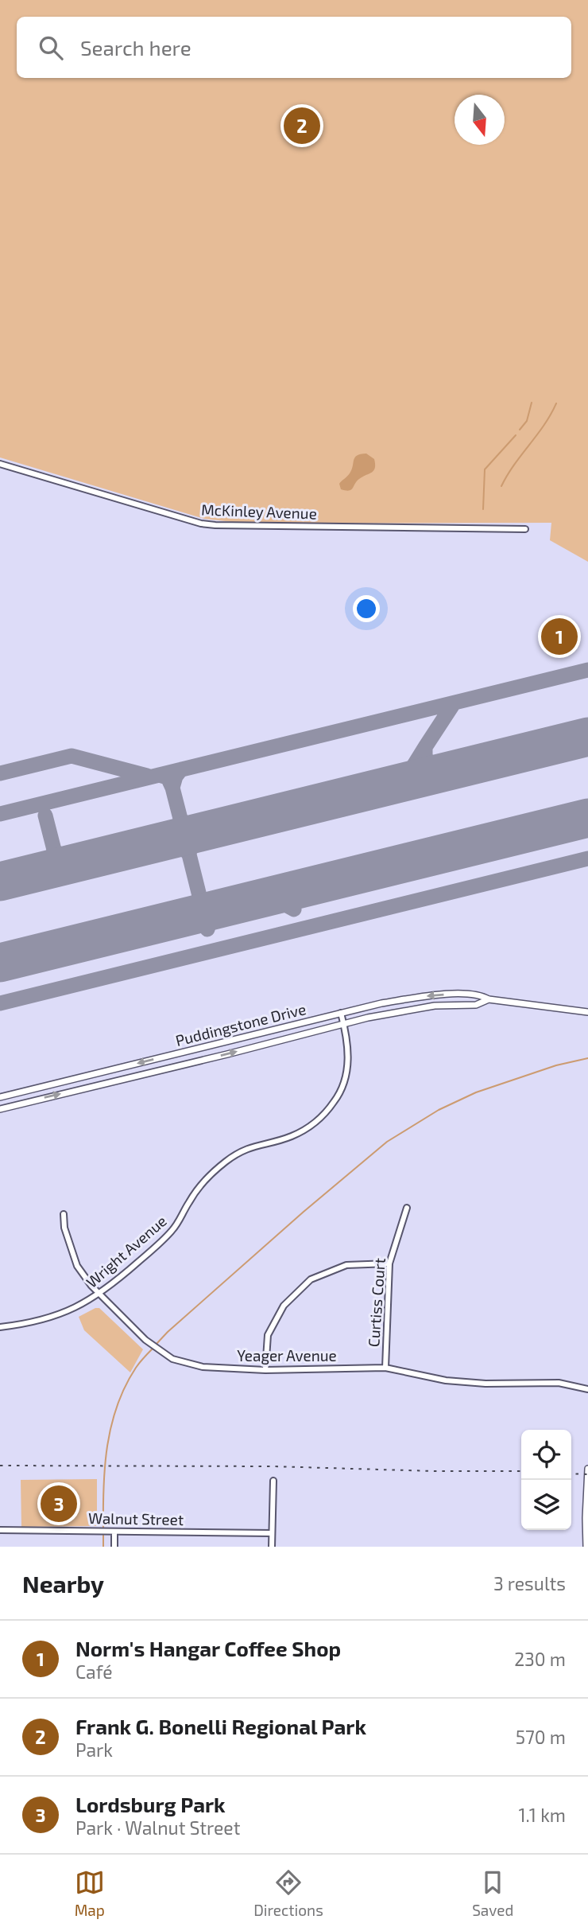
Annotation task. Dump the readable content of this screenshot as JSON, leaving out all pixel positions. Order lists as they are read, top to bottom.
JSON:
{
  "streets": {
    "street": [
      "McKinley Avenue",
      "Puddingstone Drive",
      "Wright Avenue",
      "Curtiss Court",
      "Yeager Avenue",
      "Walnut Street"
    ]
  },
  "crossings": [
    ["Puddingstone Drive", "Wright Avenue"],
    ["Wright Avenue", "Yeager Avenue"],
    ["Curtiss Court", "Yeager Avenue"]
  ],
  "north": "bottom",
  "page": {
    "search": "Search here",
    "pins": ["2", "1", "3"],
    "heading": ["Nearby", "3 results"],
    "list": [
      {
        "mark": "1",
        "name": "Norm's Hangar Coffee Shop",
        "note": "Café",
        "value": "230 m"
      },
      {
        "mark": "2",
        "name": "Frank G. Bonelli Regional Park",
        "note": "Park",
        "value": "570 m"
      },
      {
        "mark": "3",
        "name": "Lordsburg Park",
        "note": "Park · Walnut Street",
        "value": "1.1 km"
      }
    ],
    "nav": ["Map", "Directions", "Saved"]
  }
}
